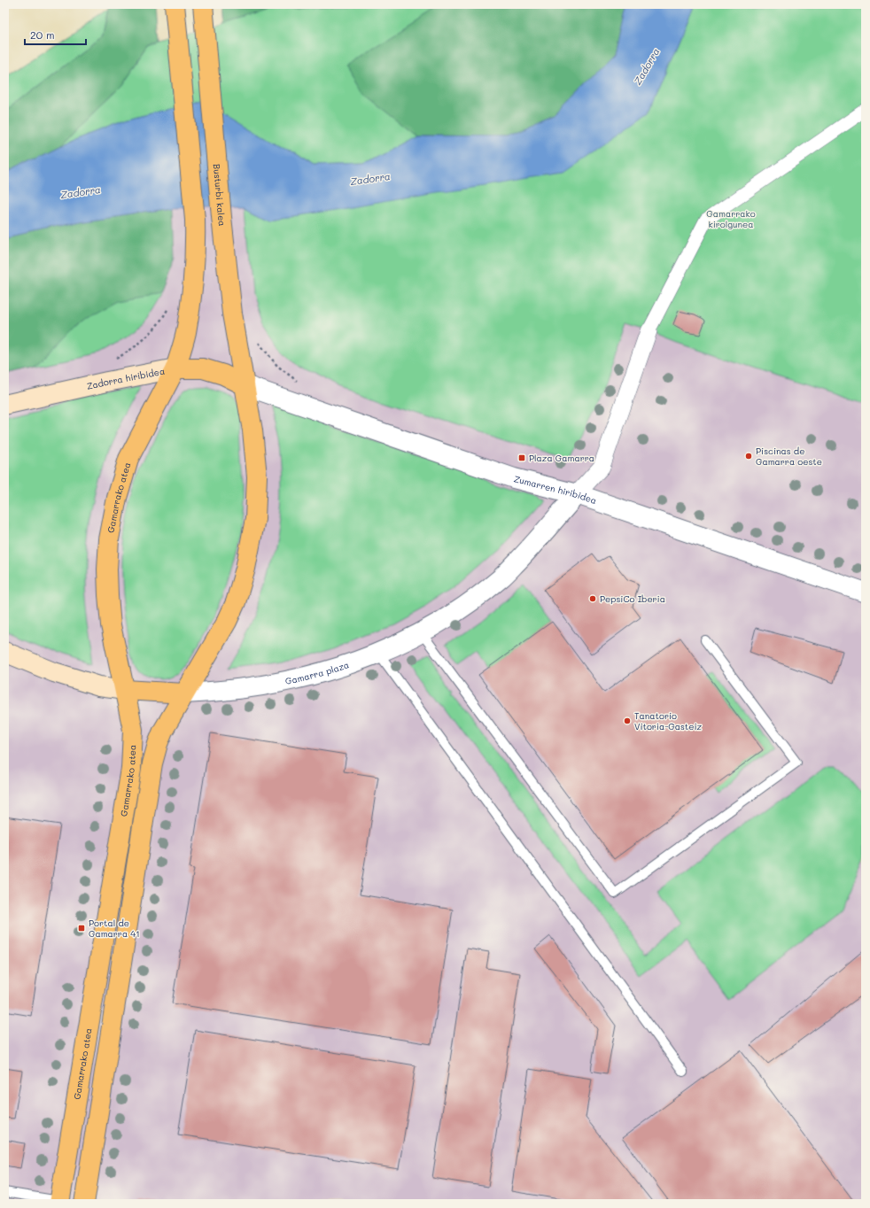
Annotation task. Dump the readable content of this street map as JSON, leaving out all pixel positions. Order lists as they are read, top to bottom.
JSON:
{
  "streets": {
    "main road": [
      "Busturbi kalea",
      "Zadorra hiribidea",
      "Gamarrako atea",
      "Gamarra plaza"
    ],
    "street": ["Zumarren hiribidea"]
  },
  "crossings": [
    ["Busturbi kalea", "Zadorra hiribidea"],
    ["Busturbi kalea", "Zumarren hiribidea"],
    ["Zadorra hiribidea", "Zumarren hiribidea"],
    ["Zadorra hiribidea", "Gamarrako atea"],
    ["Zumarren hiribidea", "Gamarra plaza"],
    ["Gamarrako atea", "Gamarra plaza"]
  ],
  "water": ["Zadorra"],
  "parks": ["Gamarrako kirolgunea"],
  "places": {
    "other": ["Piscinas de Gamarra oeste", "PepsiCo Iberia", "Tanatorio Vitoria-Gasteiz"],
    "transit": ["Plaza Gamarra", "Portal de Gamarra 41"]
  },
  "scale_bar": "20 m"
}
